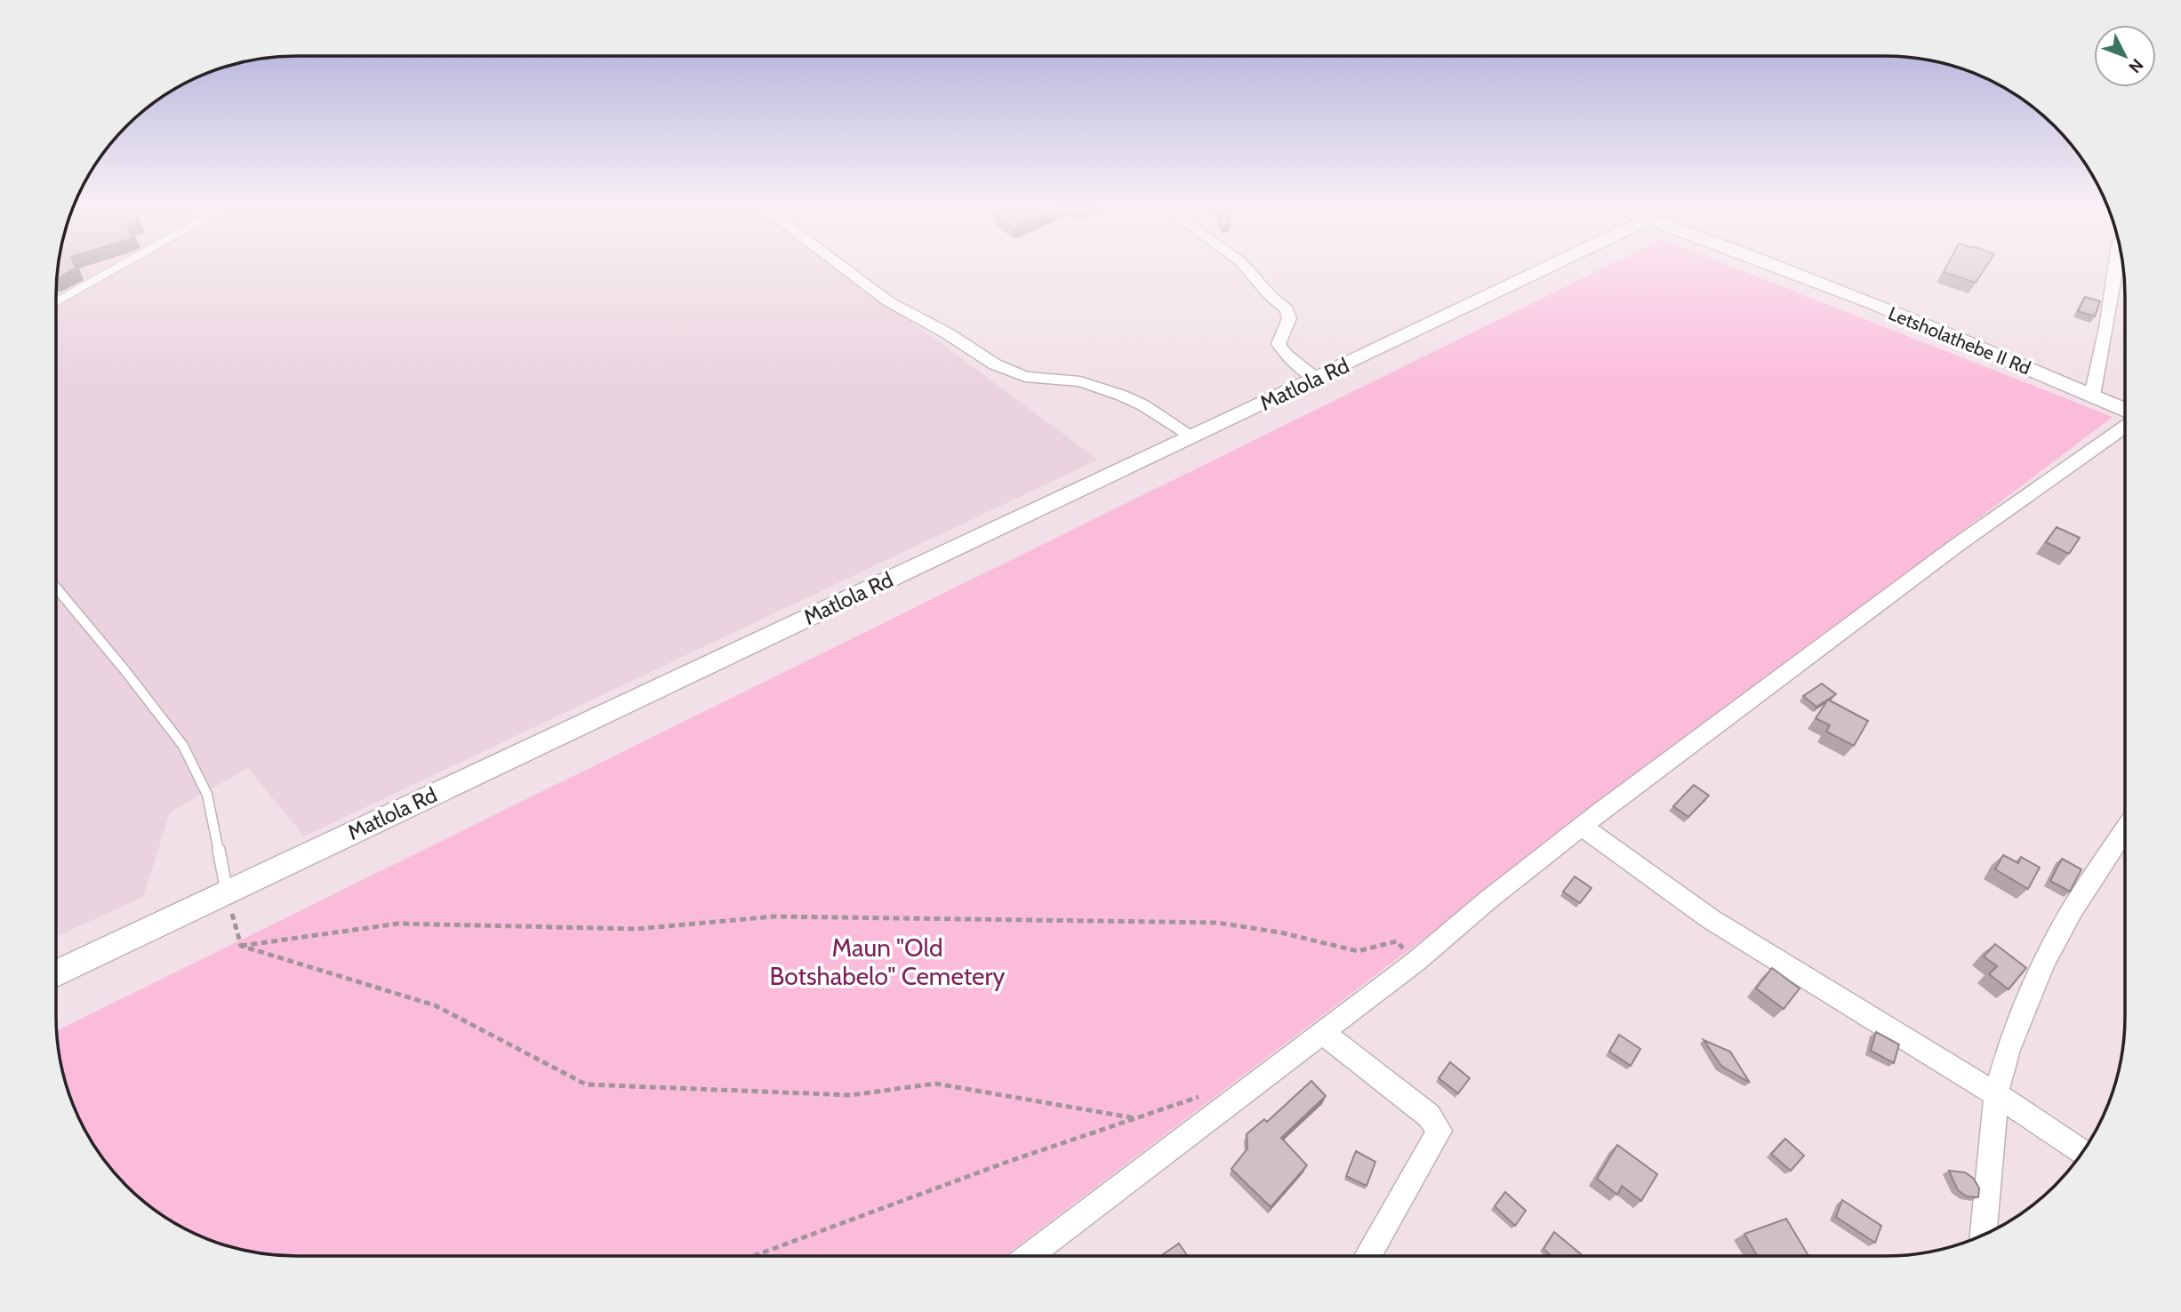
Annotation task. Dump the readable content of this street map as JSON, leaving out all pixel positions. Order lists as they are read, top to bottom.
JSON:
{
  "streets": {
    "street": ["Letsholathebe II Rd", "Matlola Rd"]
  },
  "parks": ["Maun \"Old Botshabelo\" Cemetery"],
  "north": "bottom right"
}
